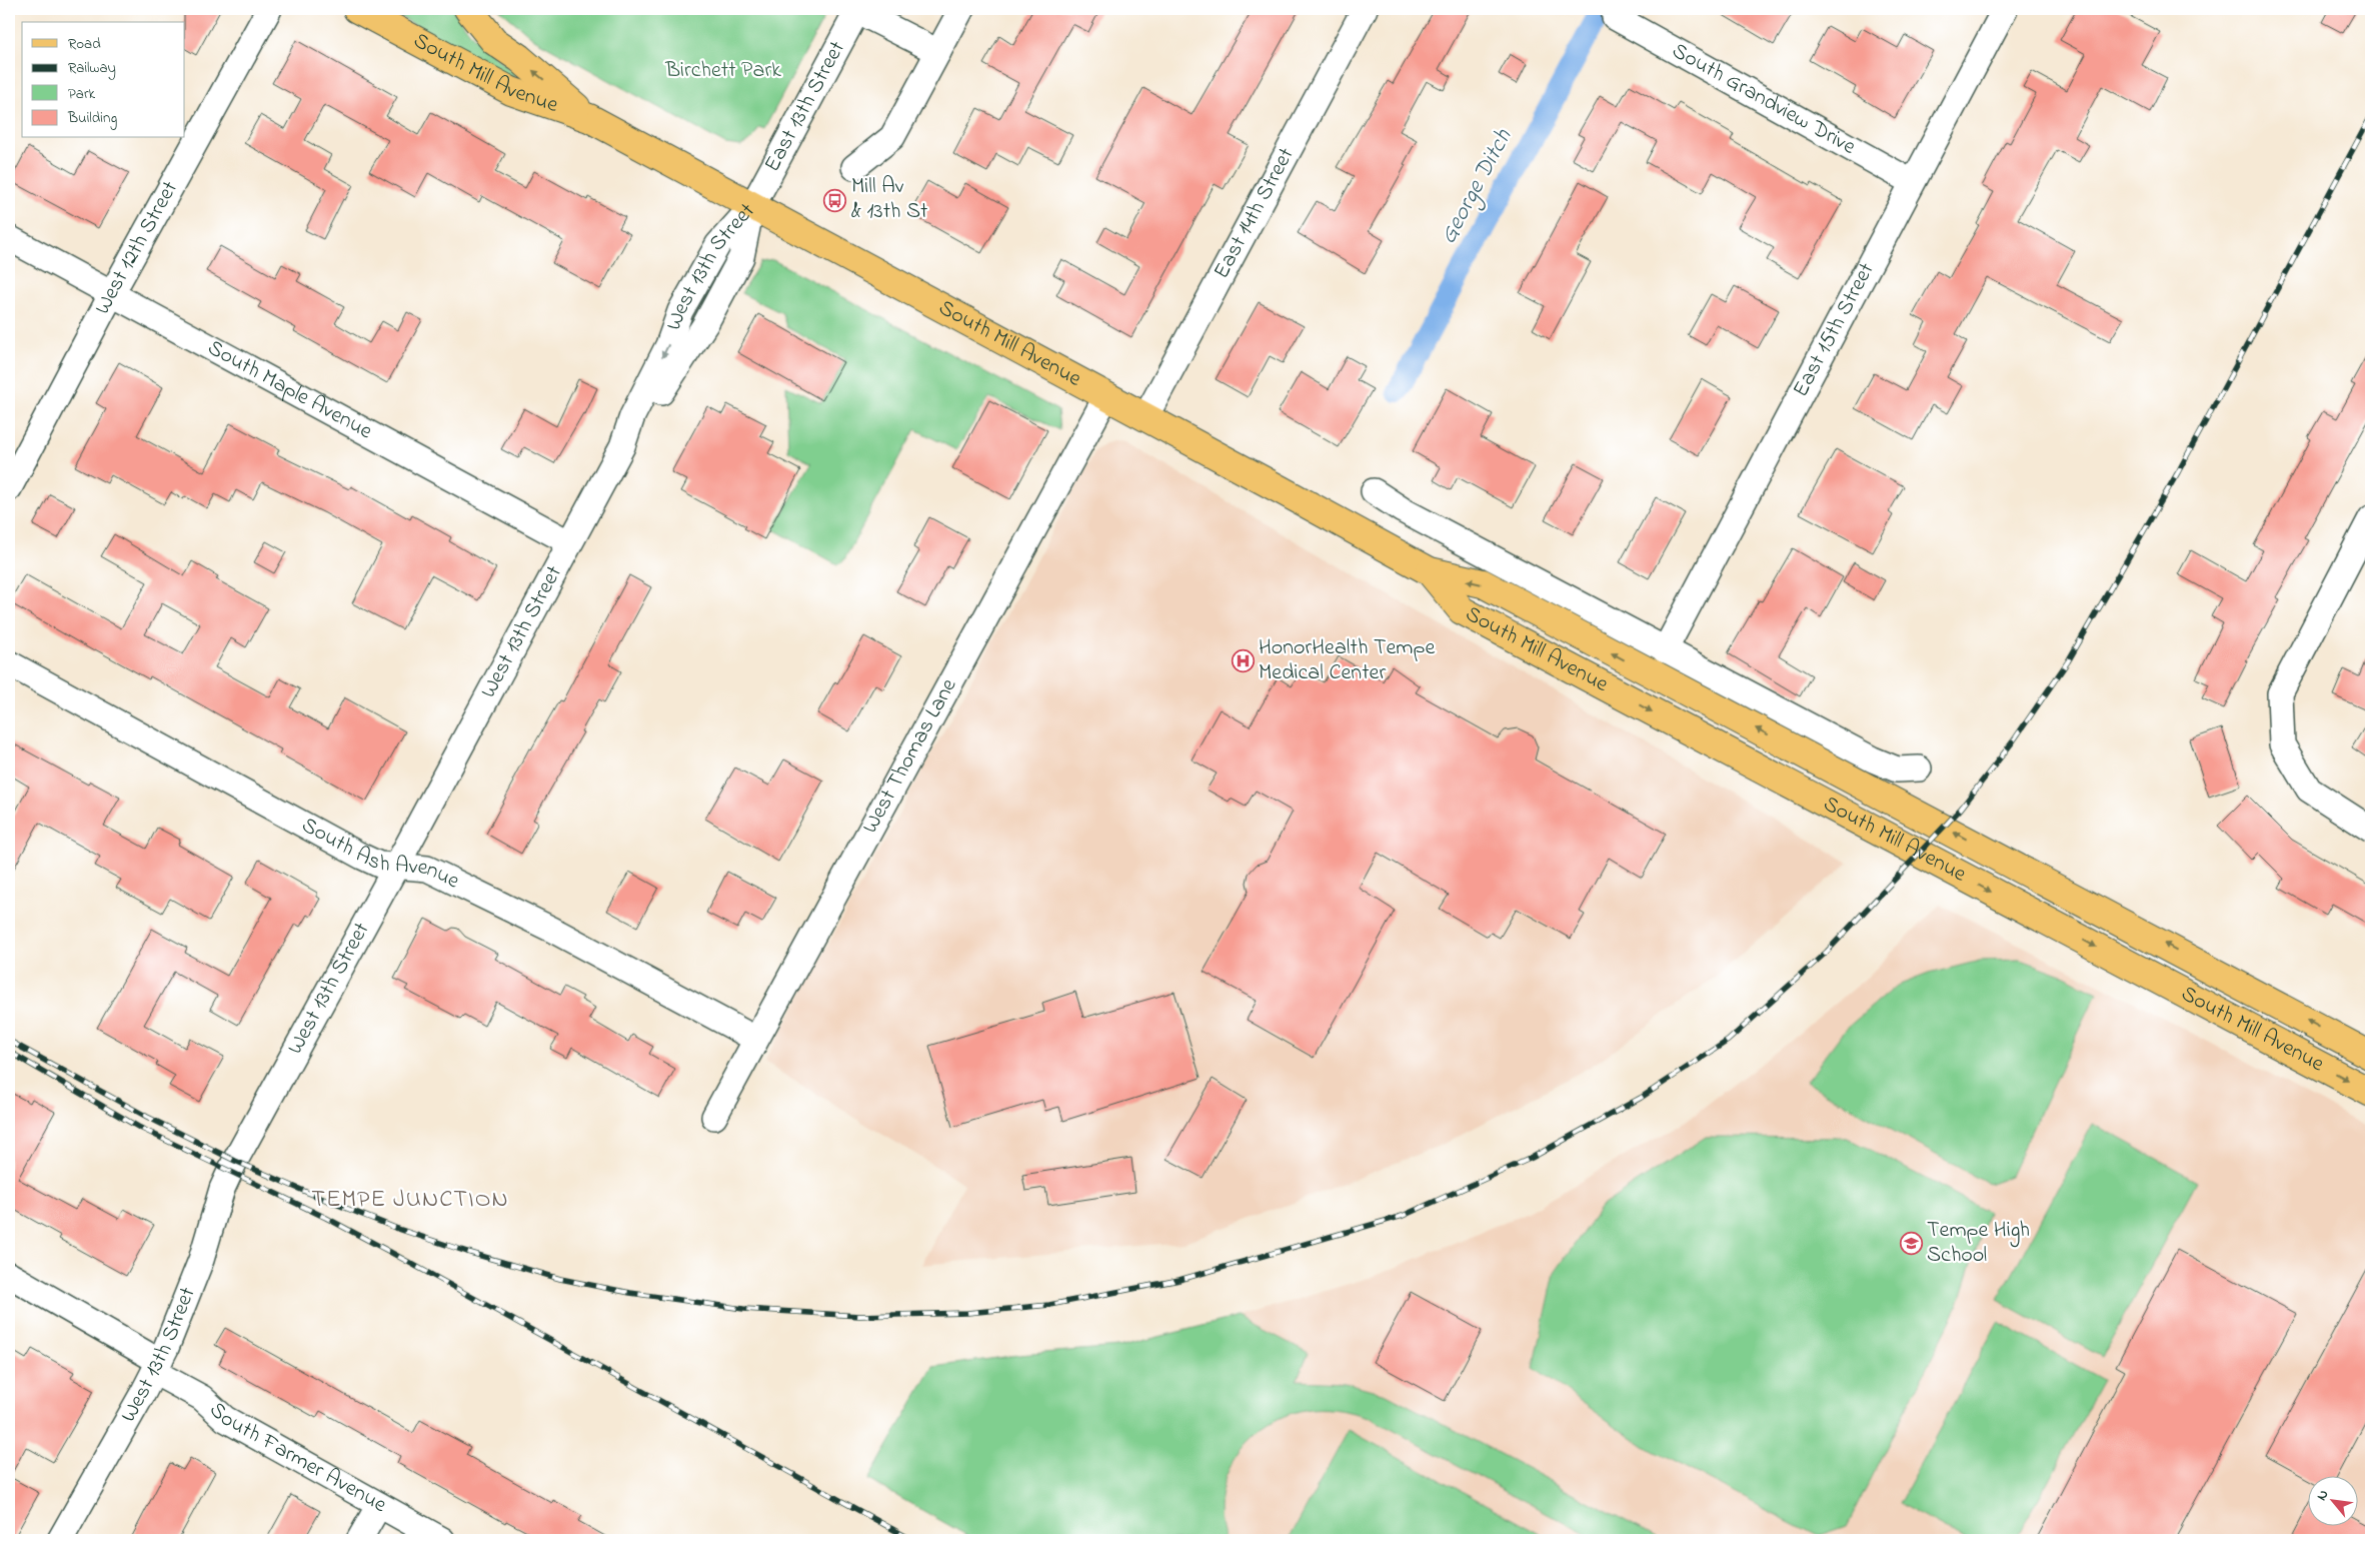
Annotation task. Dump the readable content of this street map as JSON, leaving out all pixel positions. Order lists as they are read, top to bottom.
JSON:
{
  "streets": {
    "main road": ["South Mill Avenue"],
    "street": [
      "South Grandview Drive",
      "East 13th Street",
      "East 14th Street",
      "West 12th Street",
      "West 13th Street",
      "East 15th Street",
      "South Maple Avenue",
      "West Thomas Lane",
      "South Ash Avenue",
      "South Farmer Avenue"
    ]
  },
  "crossings": [
    ["South Mill Avenue", "East 13th Street"],
    ["South Mill Avenue", "East 14th Street"],
    ["South Mill Avenue", "West 13th Street"],
    ["South Mill Avenue", "West Thomas Lane"],
    ["South Grandview Drive", "East 15th Street"],
    ["East 13th Street", "West 13th Street"],
    ["West 12th Street", "South Maple Avenue"],
    ["West 13th Street", "South Maple Avenue"],
    ["West 13th Street", "South Ash Avenue"],
    ["West 13th Street", "South Farmer Avenue"],
    ["West Thomas Lane", "South Ash Avenue"]
  ],
  "districts": ["TEMPE JUNCTION"],
  "water": ["George Ditch"],
  "parks": ["Birchett Park"],
  "places": {
    "bus stop": ["Mill Av & 13th St"],
    "hospital": ["HonorHealth Tempe Medical Center"],
    "school or university": ["Tempe High School"]
  },
  "legend": [
    "Road",
    "Railway",
    "Park",
    "Building"
  ],
  "north": "top left"
}
